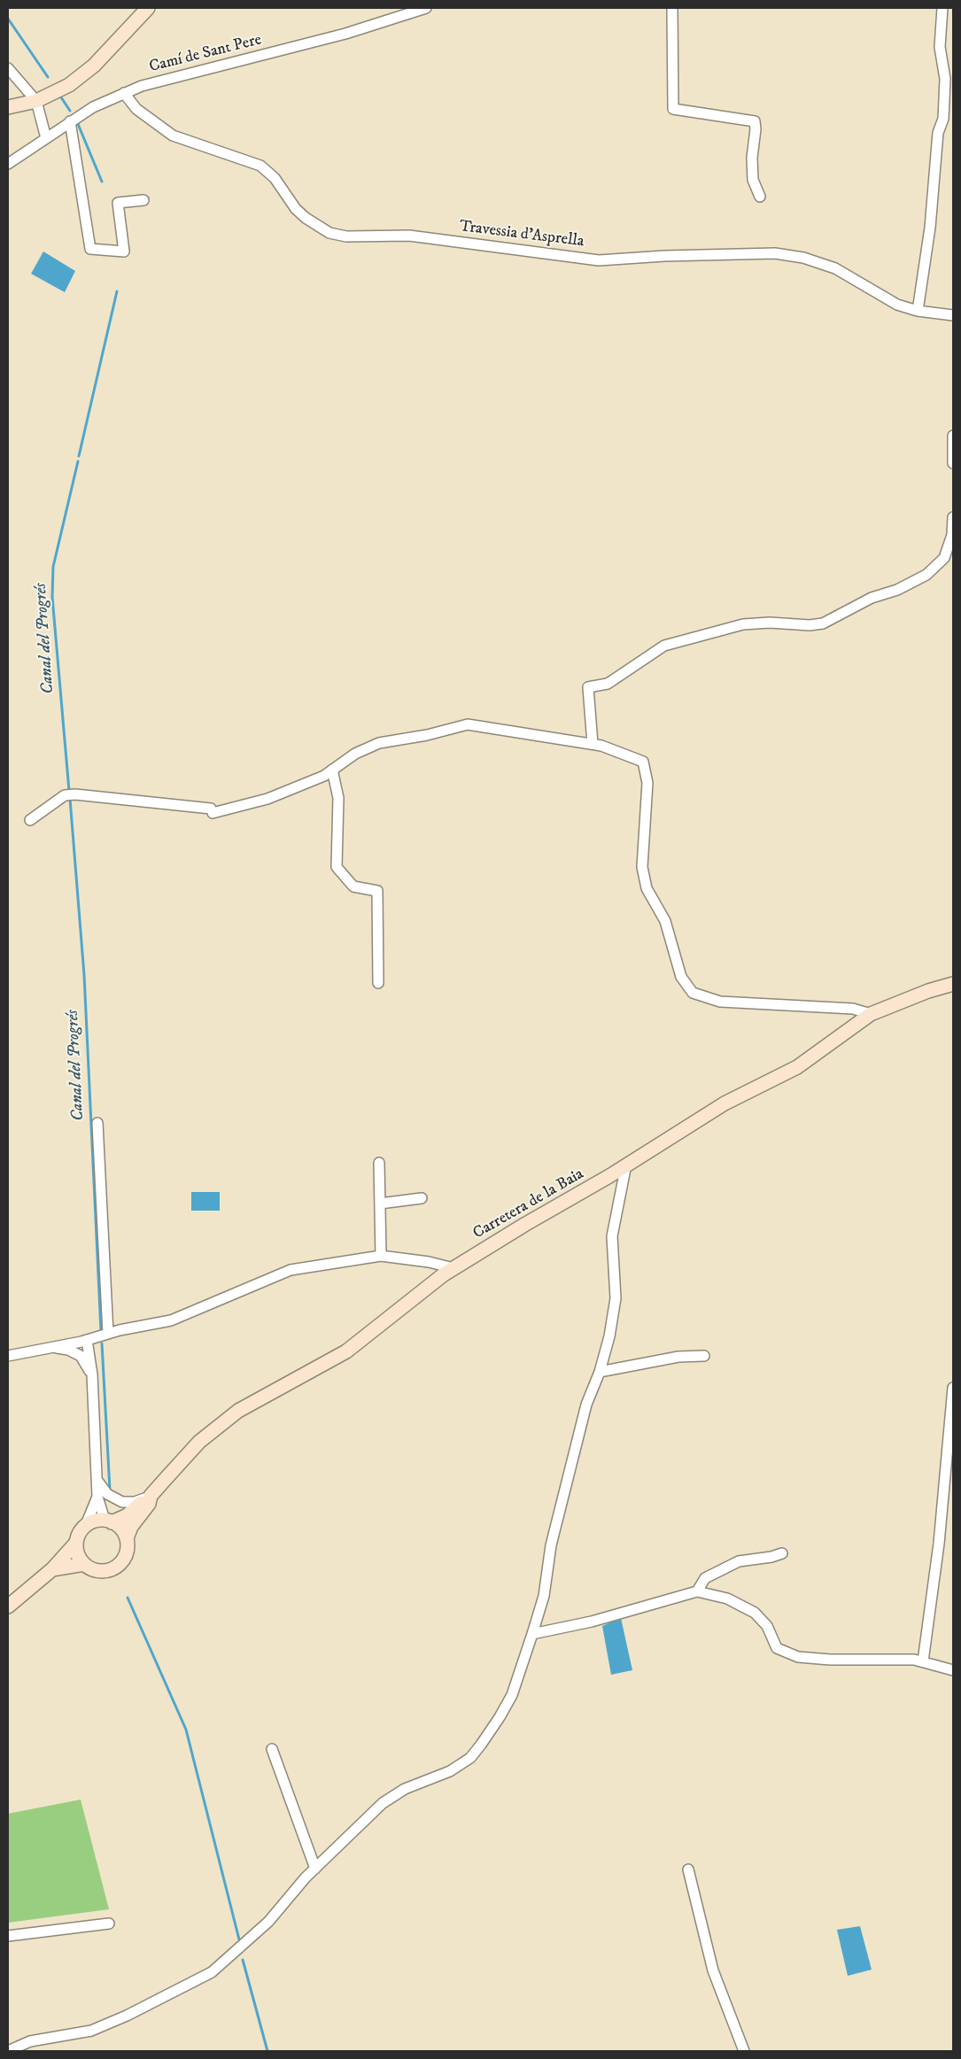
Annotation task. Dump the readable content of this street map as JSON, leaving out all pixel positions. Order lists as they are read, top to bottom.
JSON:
{
  "streets": {
    "main road": ["Carretera de la Baia"],
    "street": ["Camí de Sant Pere", "Travessia d'Asprella"]
  },
  "crossings": [
    ["Camí de Sant Pere", "Travessia d'Asprella"]
  ],
  "water": ["Canal del Progrés"]
}
